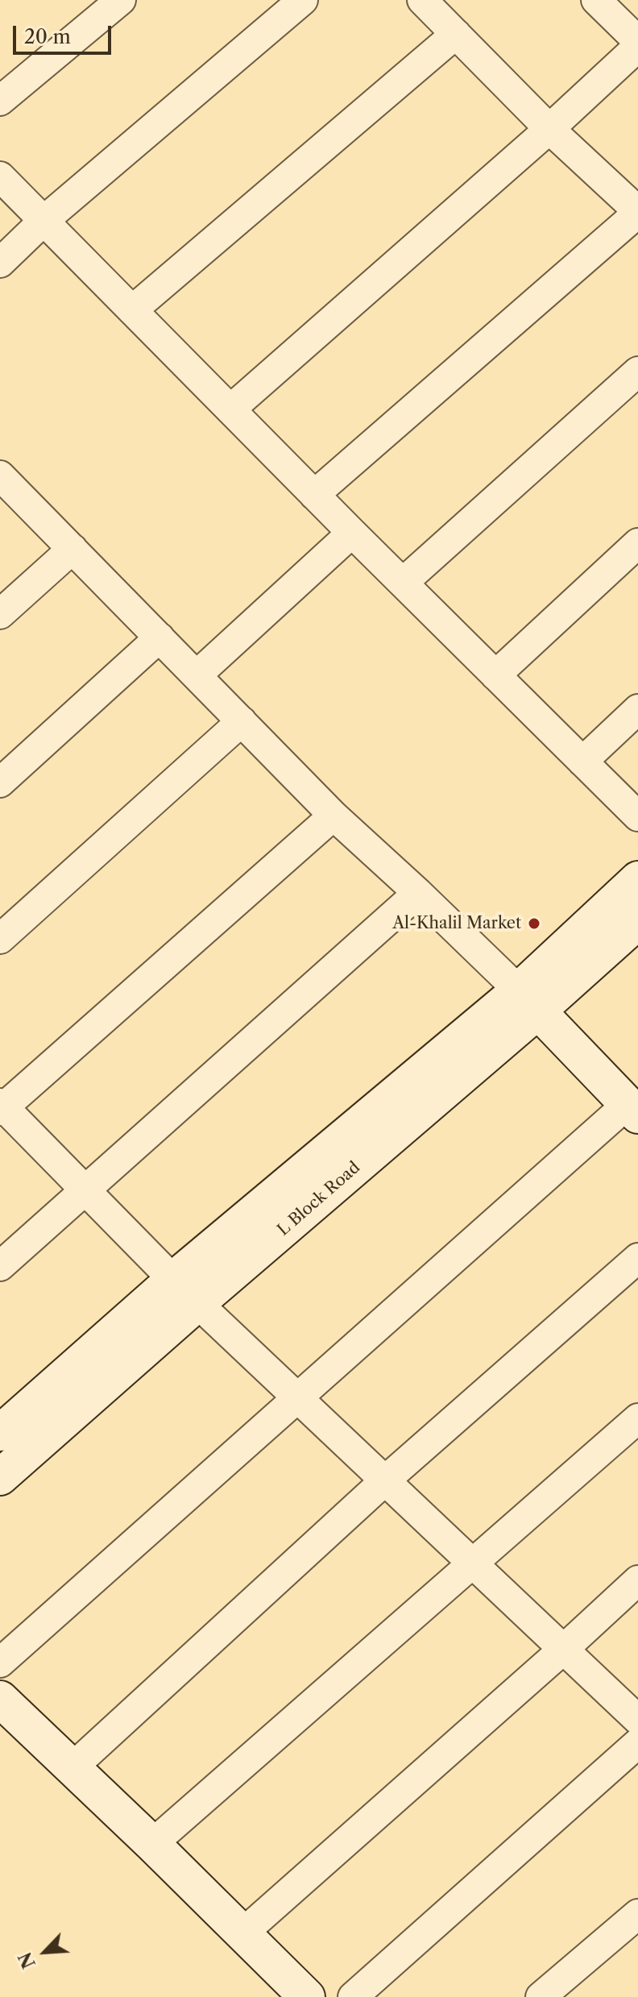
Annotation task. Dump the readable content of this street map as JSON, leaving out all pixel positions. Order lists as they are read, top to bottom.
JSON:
{
  "streets": {
    "main road": ["L Block Road"]
  },
  "places": ["Al-Khalil Market"],
  "scale_bar": "20 m",
  "north": "bottom left"
}
